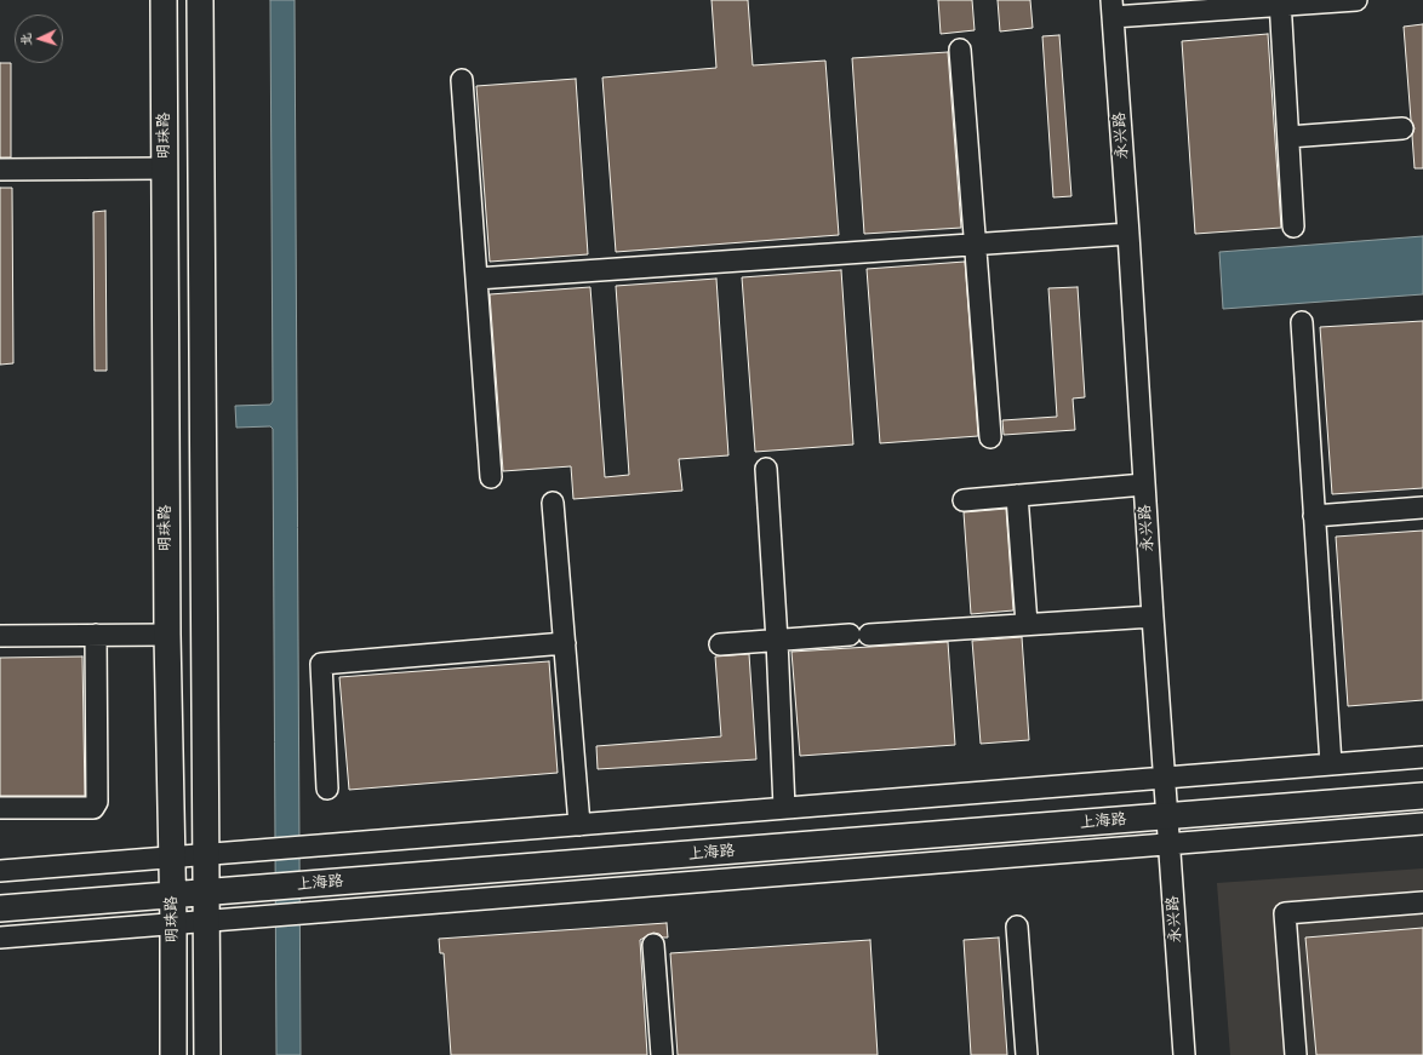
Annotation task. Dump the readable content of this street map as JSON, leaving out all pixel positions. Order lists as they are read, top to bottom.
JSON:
{
  "streets": {
    "main road": ["明珠路", "上海路"],
    "street": ["永兴路"]
  },
  "crossings": [
    ["明珠路", "上海路"],
    ["永兴路", "上海路"]
  ],
  "north": "left"
}
